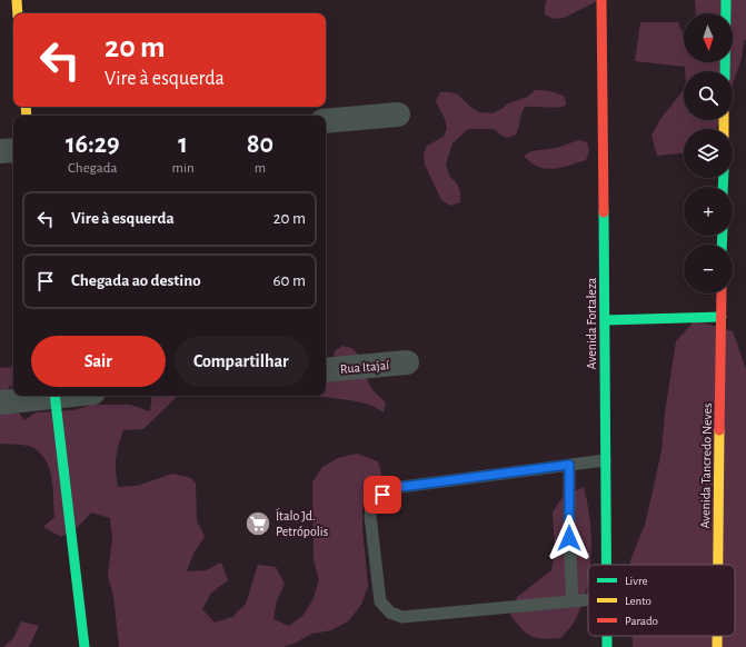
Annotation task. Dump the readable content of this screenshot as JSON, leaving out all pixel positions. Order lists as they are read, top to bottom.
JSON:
{
  "streets": {
    "street": ["Avenida Fortaleza", "Rua Itajaí", "Avenida Tancredo Neves"]
  },
  "places": {
    "supermarket": ["Ítalo Jd. Petrópolis"]
  },
  "legend": ["Livre", "Lento", "Parado"],
  "north": "bottom",
  "page": {
    "map_buttons": ["+", "−"],
    "turn": ["20 m", "Vire à esquerda"],
    "eta": [
      "16:29",
      "Chegada",
      "1",
      "min",
      "80",
      "m"
    ],
    "list": [
      {
        "name": "Vire à esquerda",
        "value": "20 m"
      },
      {
        "name": "Chegada ao destino",
        "value": "60 m"
      }
    ],
    "buttons": ["Sair", "Compartilhar"]
  }
}
